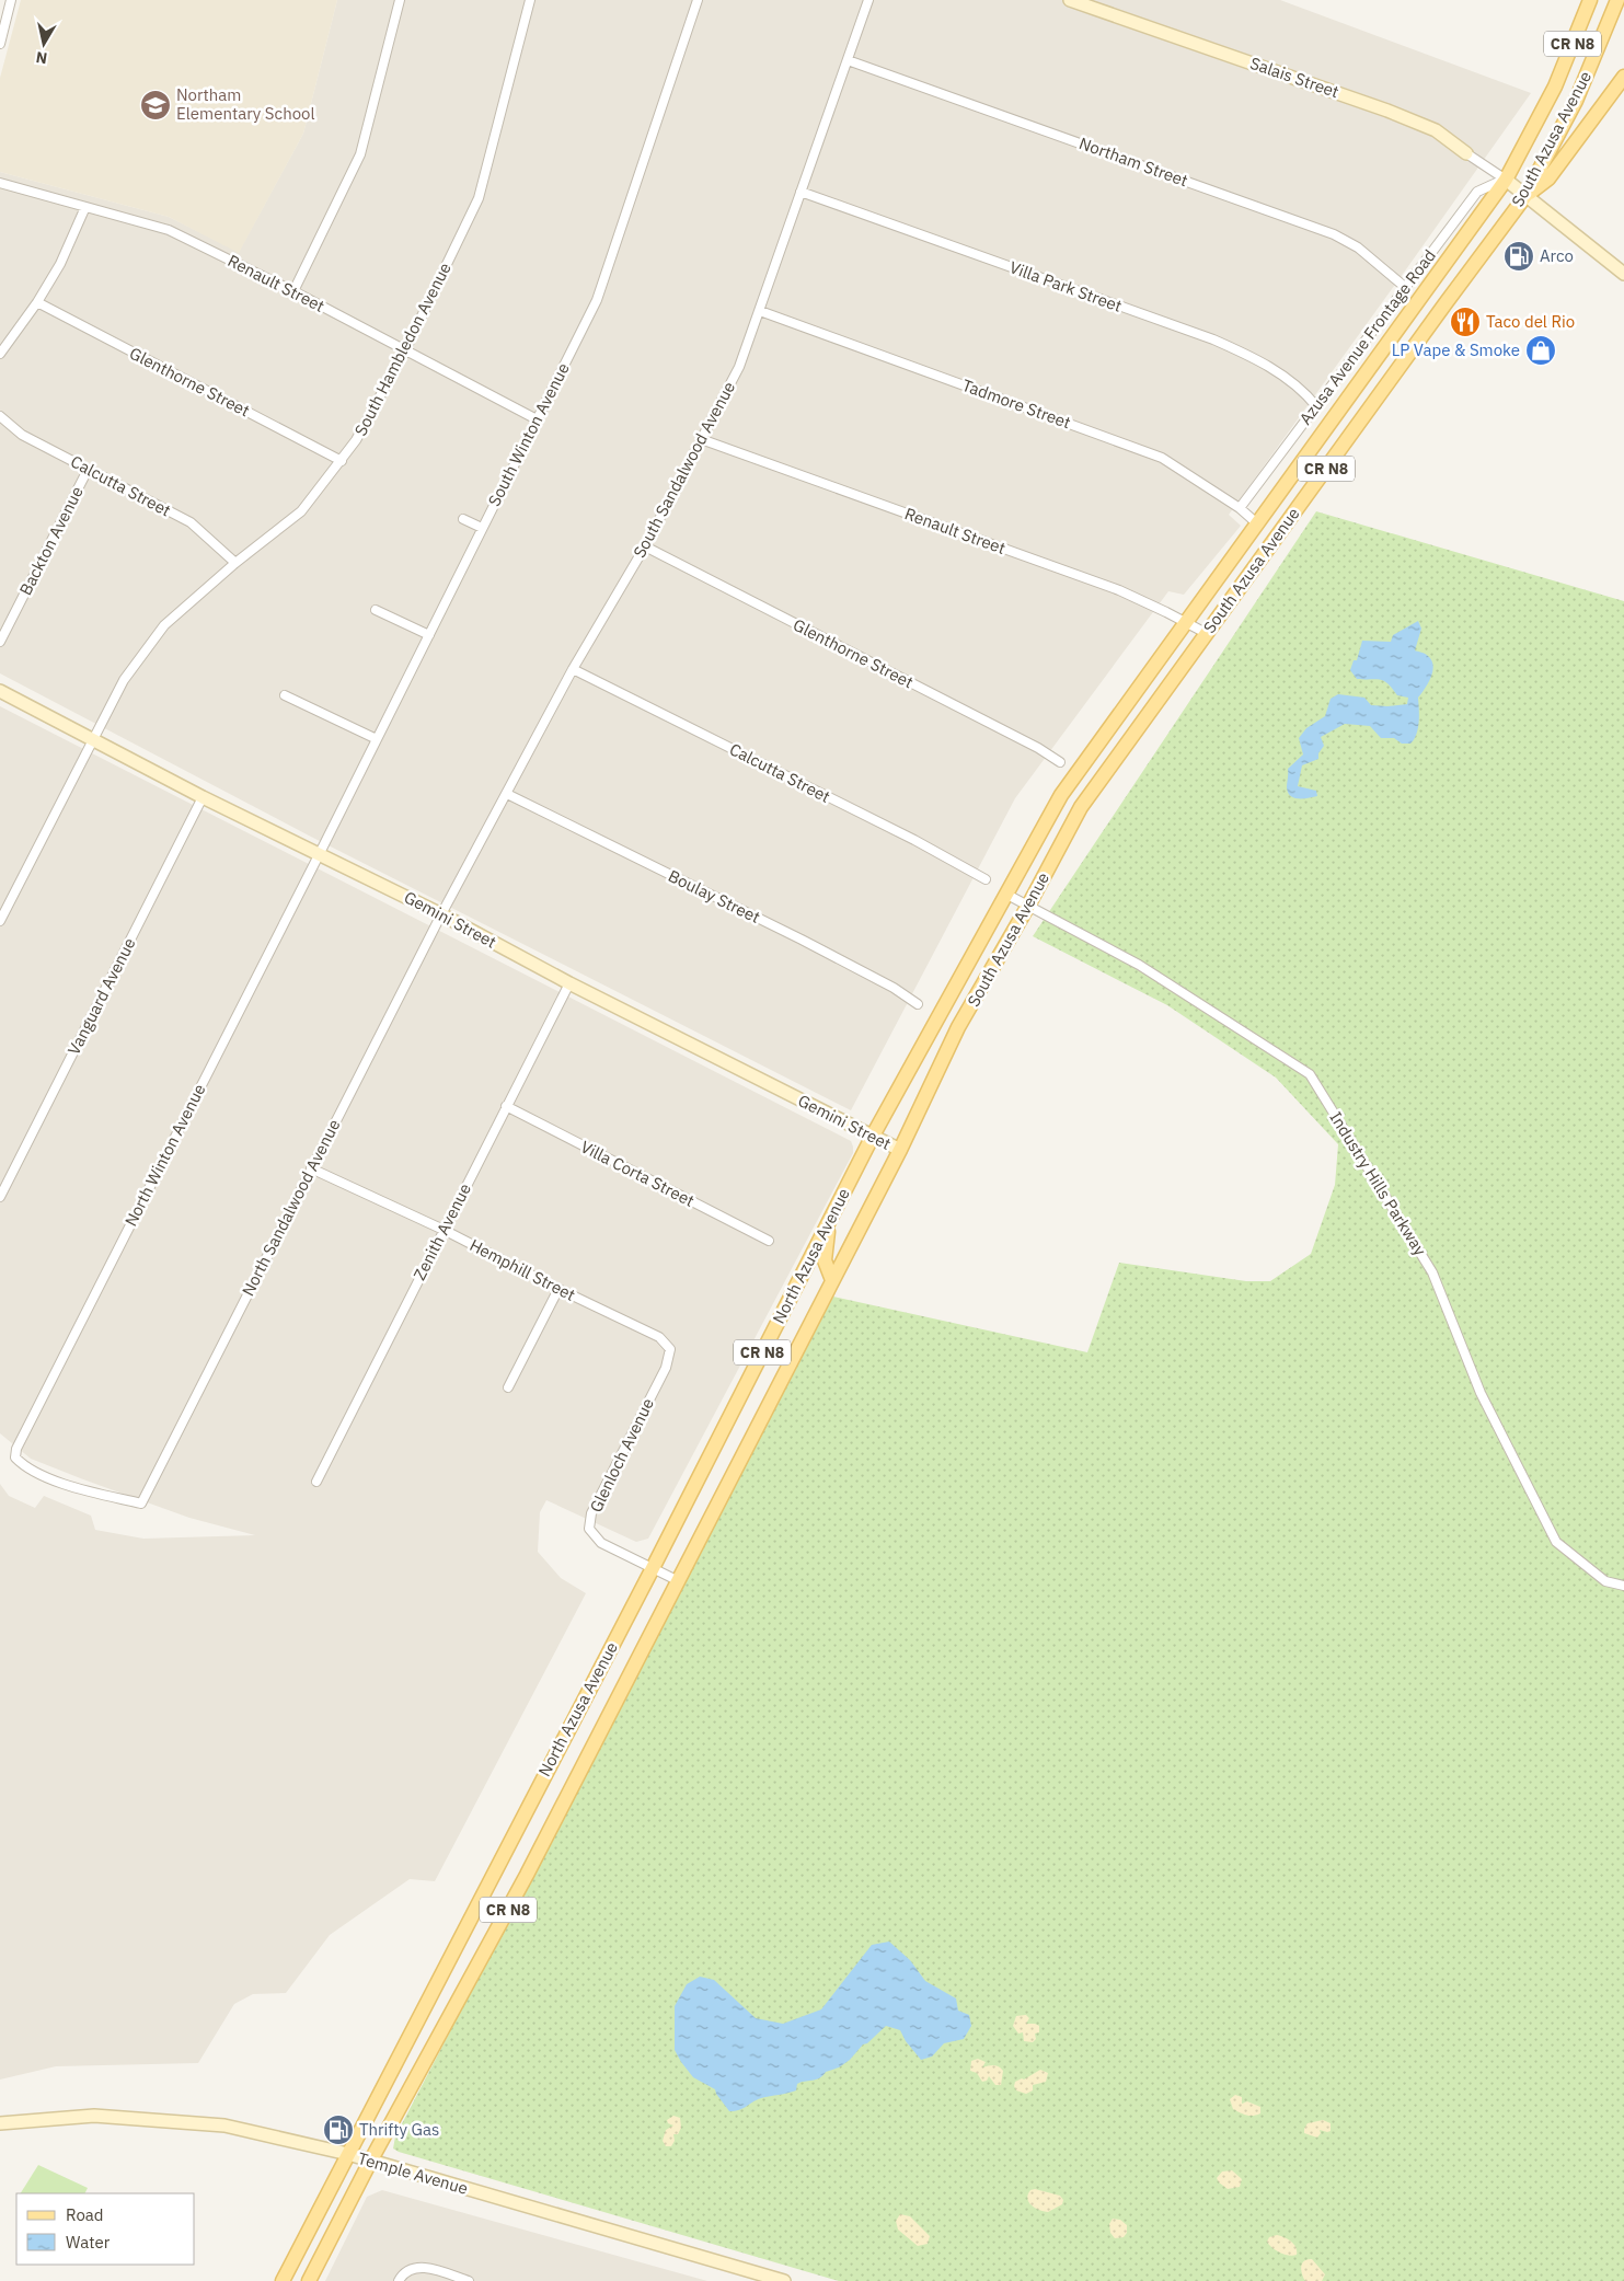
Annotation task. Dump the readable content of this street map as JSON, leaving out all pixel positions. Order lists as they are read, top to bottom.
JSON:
{
  "streets": {
    "main road": ["CR N8", "South Azusa Avenue", "North Azusa Avenue"],
    "street": [
      "Salais Street",
      "Northam Street",
      "Renault Street",
      "Villa Park Street",
      "Azusa Avenue Frontage Road",
      "South Hambledon Avenue",
      "Glenthorne Street",
      "Tadmore Street",
      "South Winton Avenue",
      "South Sandalwood Avenue",
      "Calcutta Street",
      "Backton Avenue",
      "Boulay Street",
      "Gemini Street",
      "Vanguard Avenue",
      "North Winton Avenue",
      "Villa Corta Street",
      "Industry Hills Parkway",
      "North Sandalwood Avenue",
      "Zenith Avenue",
      "Hemphill Street",
      "Glenloch Avenue",
      "Temple Avenue"
    ]
  },
  "crossings": [
    ["Salais Street", "South Azusa Avenue"],
    ["Salais Street", "Azusa Avenue Frontage Road"],
    ["South Azusa Avenue", "Renault Street"],
    ["South Azusa Avenue", "Azusa Avenue Frontage Road"],
    ["South Azusa Avenue", "Tadmore Street"],
    ["South Azusa Avenue", "Gemini Street"],
    ["South Azusa Avenue", "Industry Hills Parkway"],
    ["South Azusa Avenue", "North Azusa Avenue"],
    ["Northam Street", "Azusa Avenue Frontage Road"],
    ["Northam Street", "South Sandalwood Avenue"],
    ["Renault Street", "South Hambledon Avenue"],
    ["Renault Street", "South Winton Avenue"],
    ["Renault Street", "South Sandalwood Avenue"],
    ["Villa Park Street", "Azusa Avenue Frontage Road"],
    ["Villa Park Street", "South Sandalwood Avenue"],
    ["Azusa Avenue Frontage Road", "Tadmore Street"],
    ["South Hambledon Avenue", "Glenthorne Street"],
    ["South Hambledon Avenue", "Calcutta Street"],
    ["South Hambledon Avenue", "Gemini Street"],
    ["Glenthorne Street", "South Sandalwood Avenue"],
    ["Tadmore Street", "South Sandalwood Avenue"],
    ["South Winton Avenue", "Gemini Street"],
    ["South Winton Avenue", "North Winton Avenue"],
    ["South Sandalwood Avenue", "Calcutta Street"],
    ["South Sandalwood Avenue", "Boulay Street"],
    ["South Sandalwood Avenue", "Gemini Street"],
    ["South Sandalwood Avenue", "North Sandalwood Avenue"],
    ["Calcutta Street", "Backton Avenue"],
    ["Gemini Street", "Vanguard Avenue"],
    ["Gemini Street", "North Winton Avenue"],
    ["Gemini Street", "North Sandalwood Avenue"],
    ["Gemini Street", "Zenith Avenue"],
    ["Gemini Street", "North Azusa Avenue"],
    ["North Winton Avenue", "North Sandalwood Avenue"],
    ["Villa Corta Street", "Zenith Avenue"],
    ["North Sandalwood Avenue", "Hemphill Street"],
    ["Zenith Avenue", "Hemphill Street"],
    ["North Azusa Avenue", "Glenloch Avenue"],
    ["North Azusa Avenue", "Temple Avenue"],
    ["Hemphill Street", "Glenloch Avenue"]
  ],
  "places": {
    "school or university": ["Northam Elementary School"],
    "fuel station": ["Arco", "Thrifty Gas"],
    "restaurant": ["Taco del Rio"],
    "shop": ["LP Vape & Smoke"]
  },
  "legend": ["Road", "Water"],
  "north": "bottom"
}
